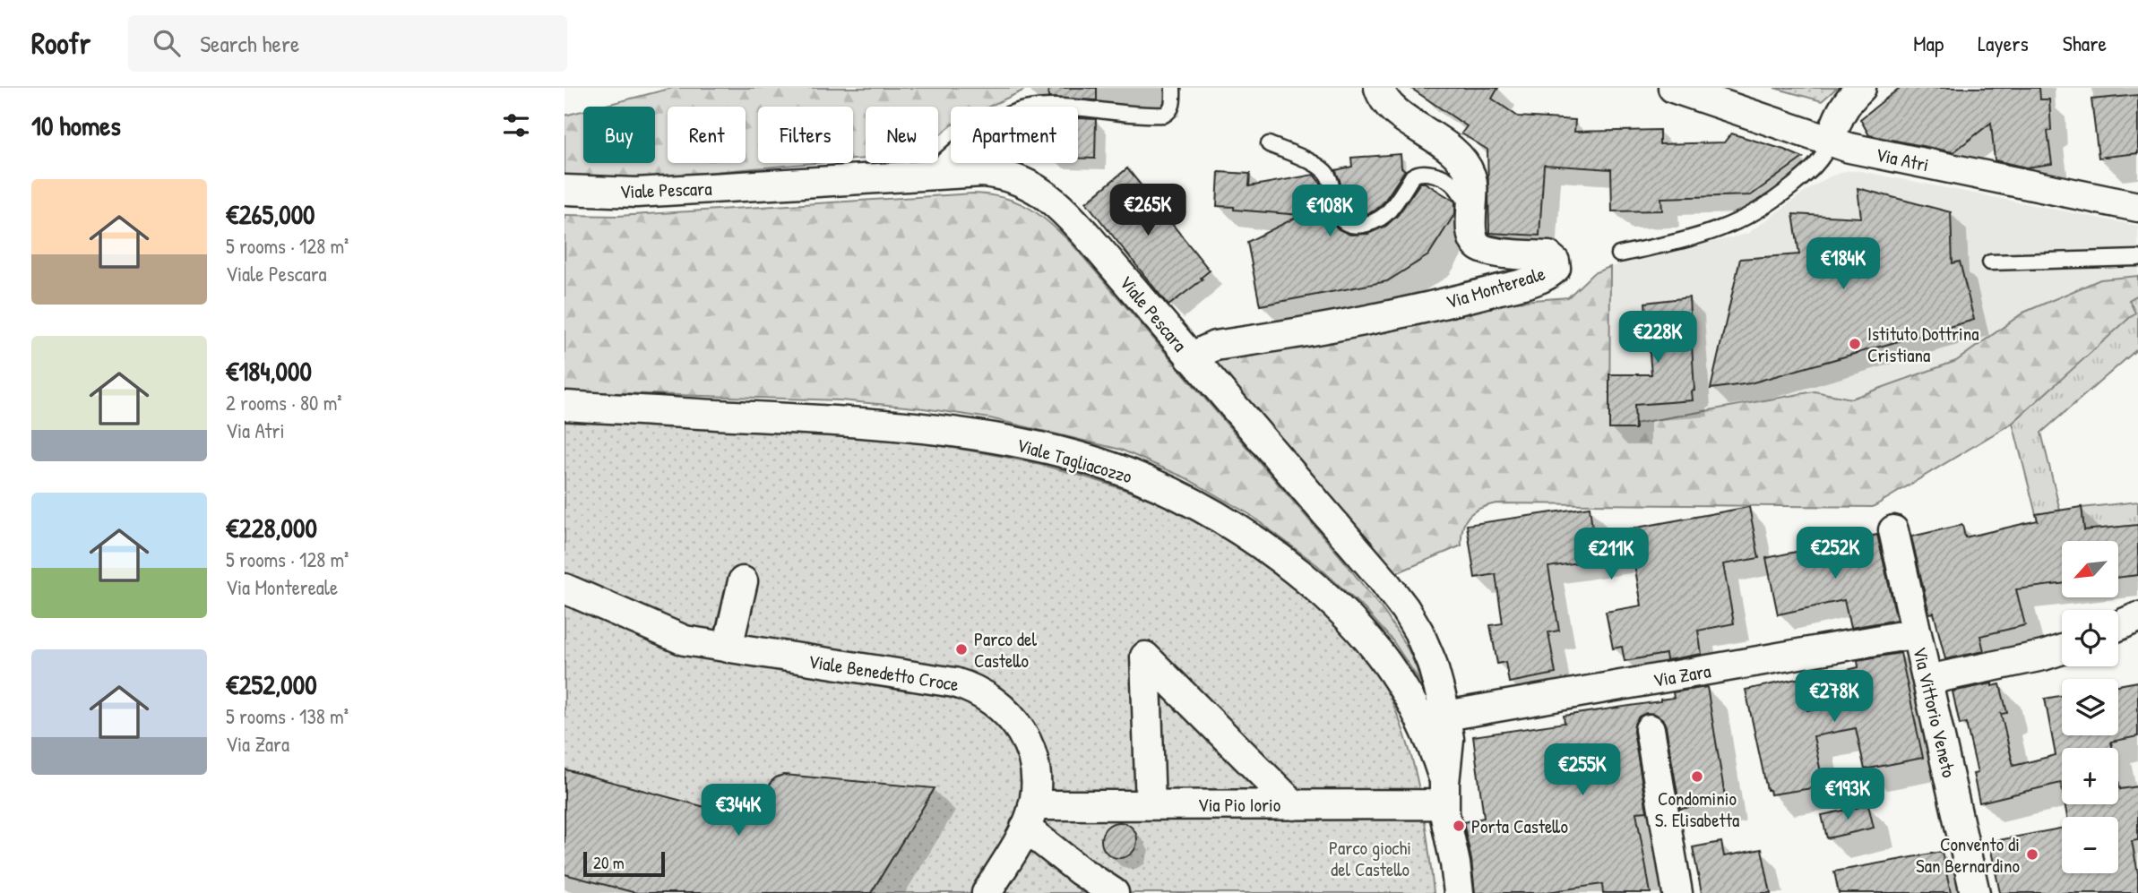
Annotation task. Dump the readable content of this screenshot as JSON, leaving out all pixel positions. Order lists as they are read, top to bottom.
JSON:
{
  "streets": {
    "street": [
      "Via Atri",
      "Viale Pescara",
      "Via Montereale",
      "Viale Tagliacozzo",
      "Viale Benedetto Croce",
      "Via Zara",
      "Via Vittorio Veneto",
      "Via Pio Iorio"
    ]
  },
  "crossings": [
    ["Viale Pescara", "Via Montereale"],
    ["Viale Pescara", "Viale Tagliacozzo"],
    ["Viale Pescara", "Via Zara"],
    ["Viale Pescara", "Via Pio Iorio"],
    ["Viale Tagliacozzo", "Via Zara"],
    ["Viale Tagliacozzo", "Via Pio Iorio"],
    ["Viale Benedetto Croce", "Via Pio Iorio"],
    ["Via Zara", "Via Vittorio Veneto"]
  ],
  "parks": ["Parco giochi del Castello"],
  "places": [
    "Istituto Dottrina Cristiana",
    "Parco del Castello",
    "Condominio S. Elisabetta",
    "Porta Castello",
    "Convento di San Bernardino"
  ],
  "scale_bar": "20 m",
  "north": "bottom left",
  "page": {
    "header": "Roofr",
    "search": "Search here",
    "nav": ["Map", "Layers", "Share"],
    "heading": "10 homes",
    "chip": [
      "Buy",
      "Rent",
      "Filters",
      "New",
      "Apartment"
    ],
    "list": [
      {
        "name": "€265,000",
        "note": "5 rooms · 128 m² · Viale Pescara"
      },
      {
        "name": "€184,000",
        "note": "2 rooms · 80 m² · Via Atri"
      },
      {
        "name": "€228,000",
        "note": "5 rooms · 128 m² · Via Montereale"
      },
      {
        "name": "€252,000",
        "note": "5 rooms · 138 m² · Via Zara"
      }
    ],
    "price": [
      "€265K",
      "€108K",
      "€184K",
      "€228K",
      "€252K",
      "€211K",
      "€278K",
      "€255K",
      "€193K",
      "€344K"
    ],
    "map_buttons": ["+", "−"],
    "scale": "20 m"
  }
}
